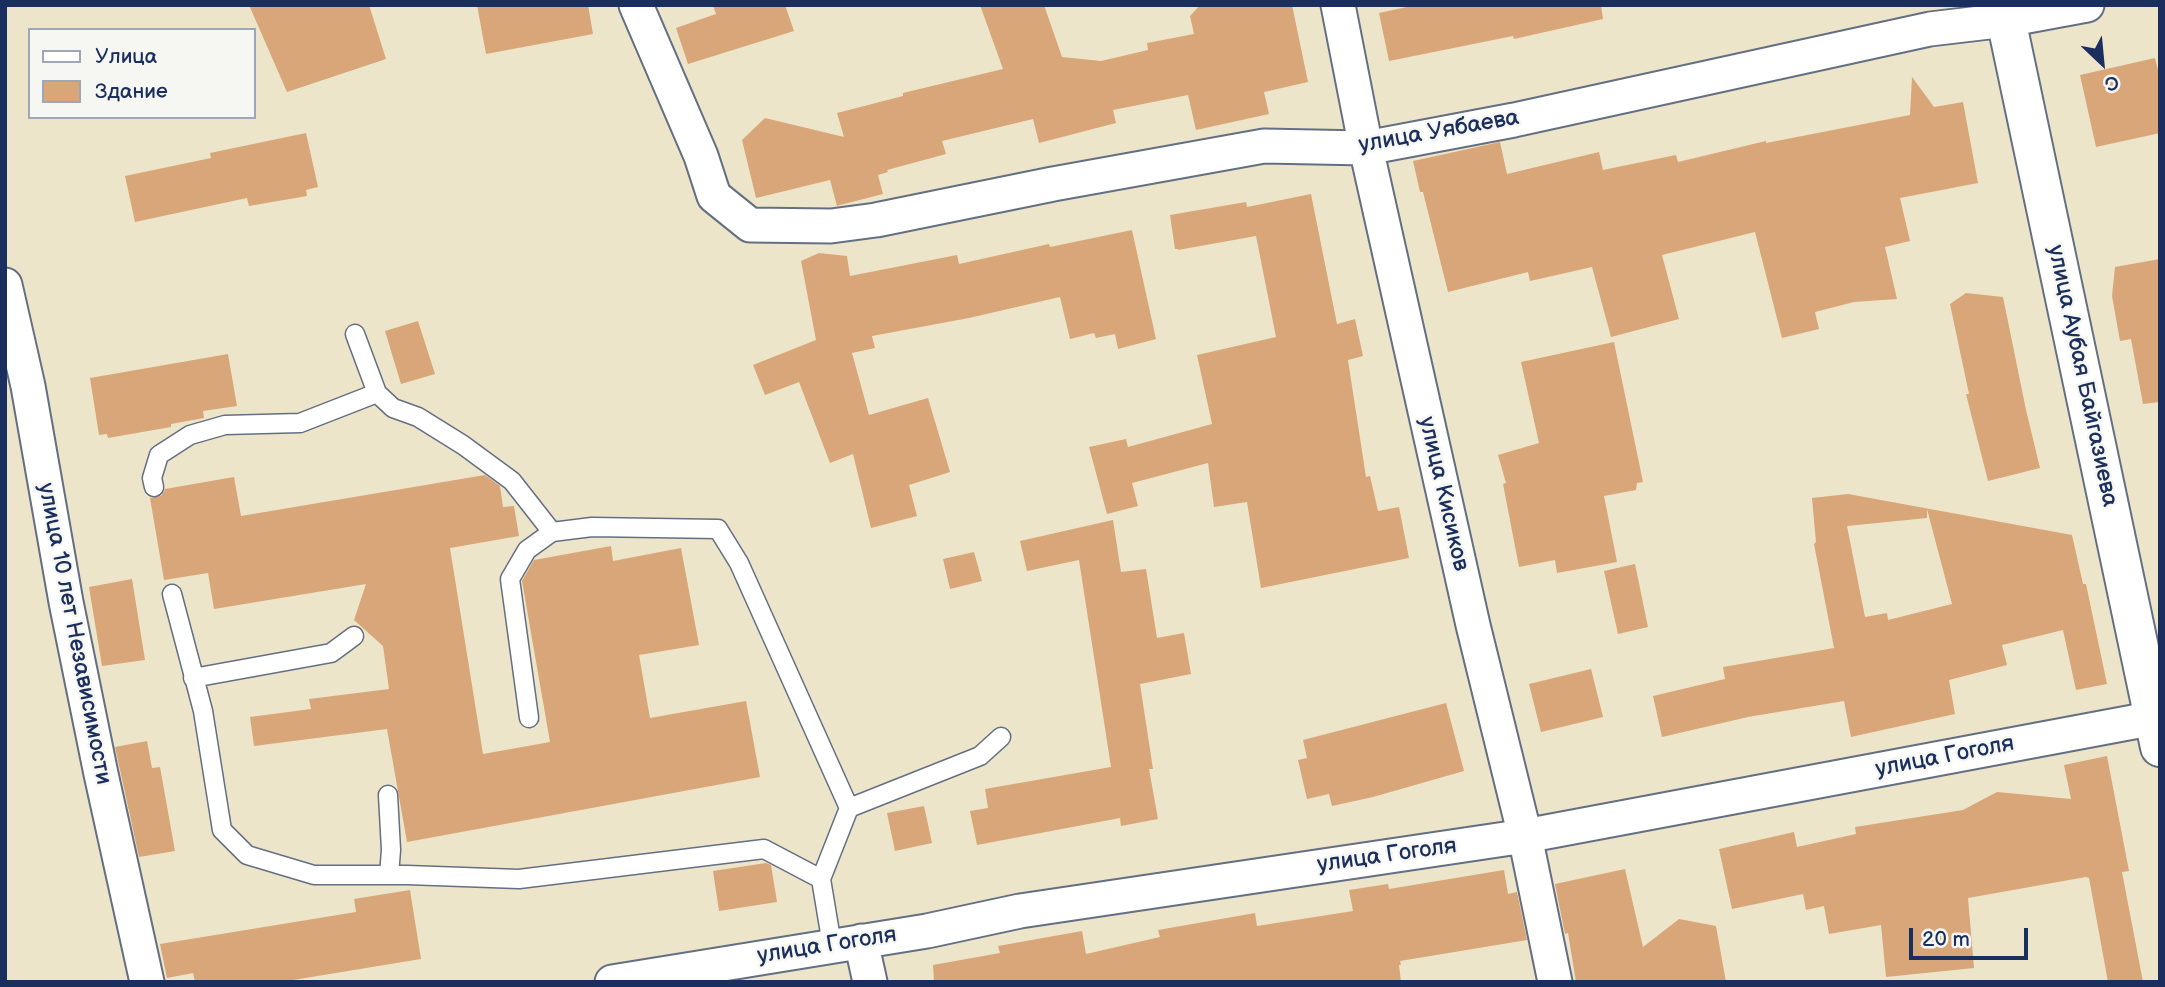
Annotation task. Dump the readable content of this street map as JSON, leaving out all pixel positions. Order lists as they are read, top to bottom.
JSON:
{
  "streets": {
    "main road": ["улица Аубая Байгазиева"],
    "street": [
      "улица Уябаева",
      "улица Кисиков",
      "улица 10 лет Независимости",
      "улица Гоголя"
    ]
  },
  "crossings": [
    ["улица Уябаева", "улица Аубая Байгазиева"],
    ["улица Уябаева", "улица Кисиков"],
    ["улица Аубая Байгазиева", "улица Гоголя"],
    ["улица Кисиков", "улица Гоголя"]
  ],
  "legend": ["Улица", "Здание"],
  "scale_bar": "20 m",
  "north": "bottom right"
}
